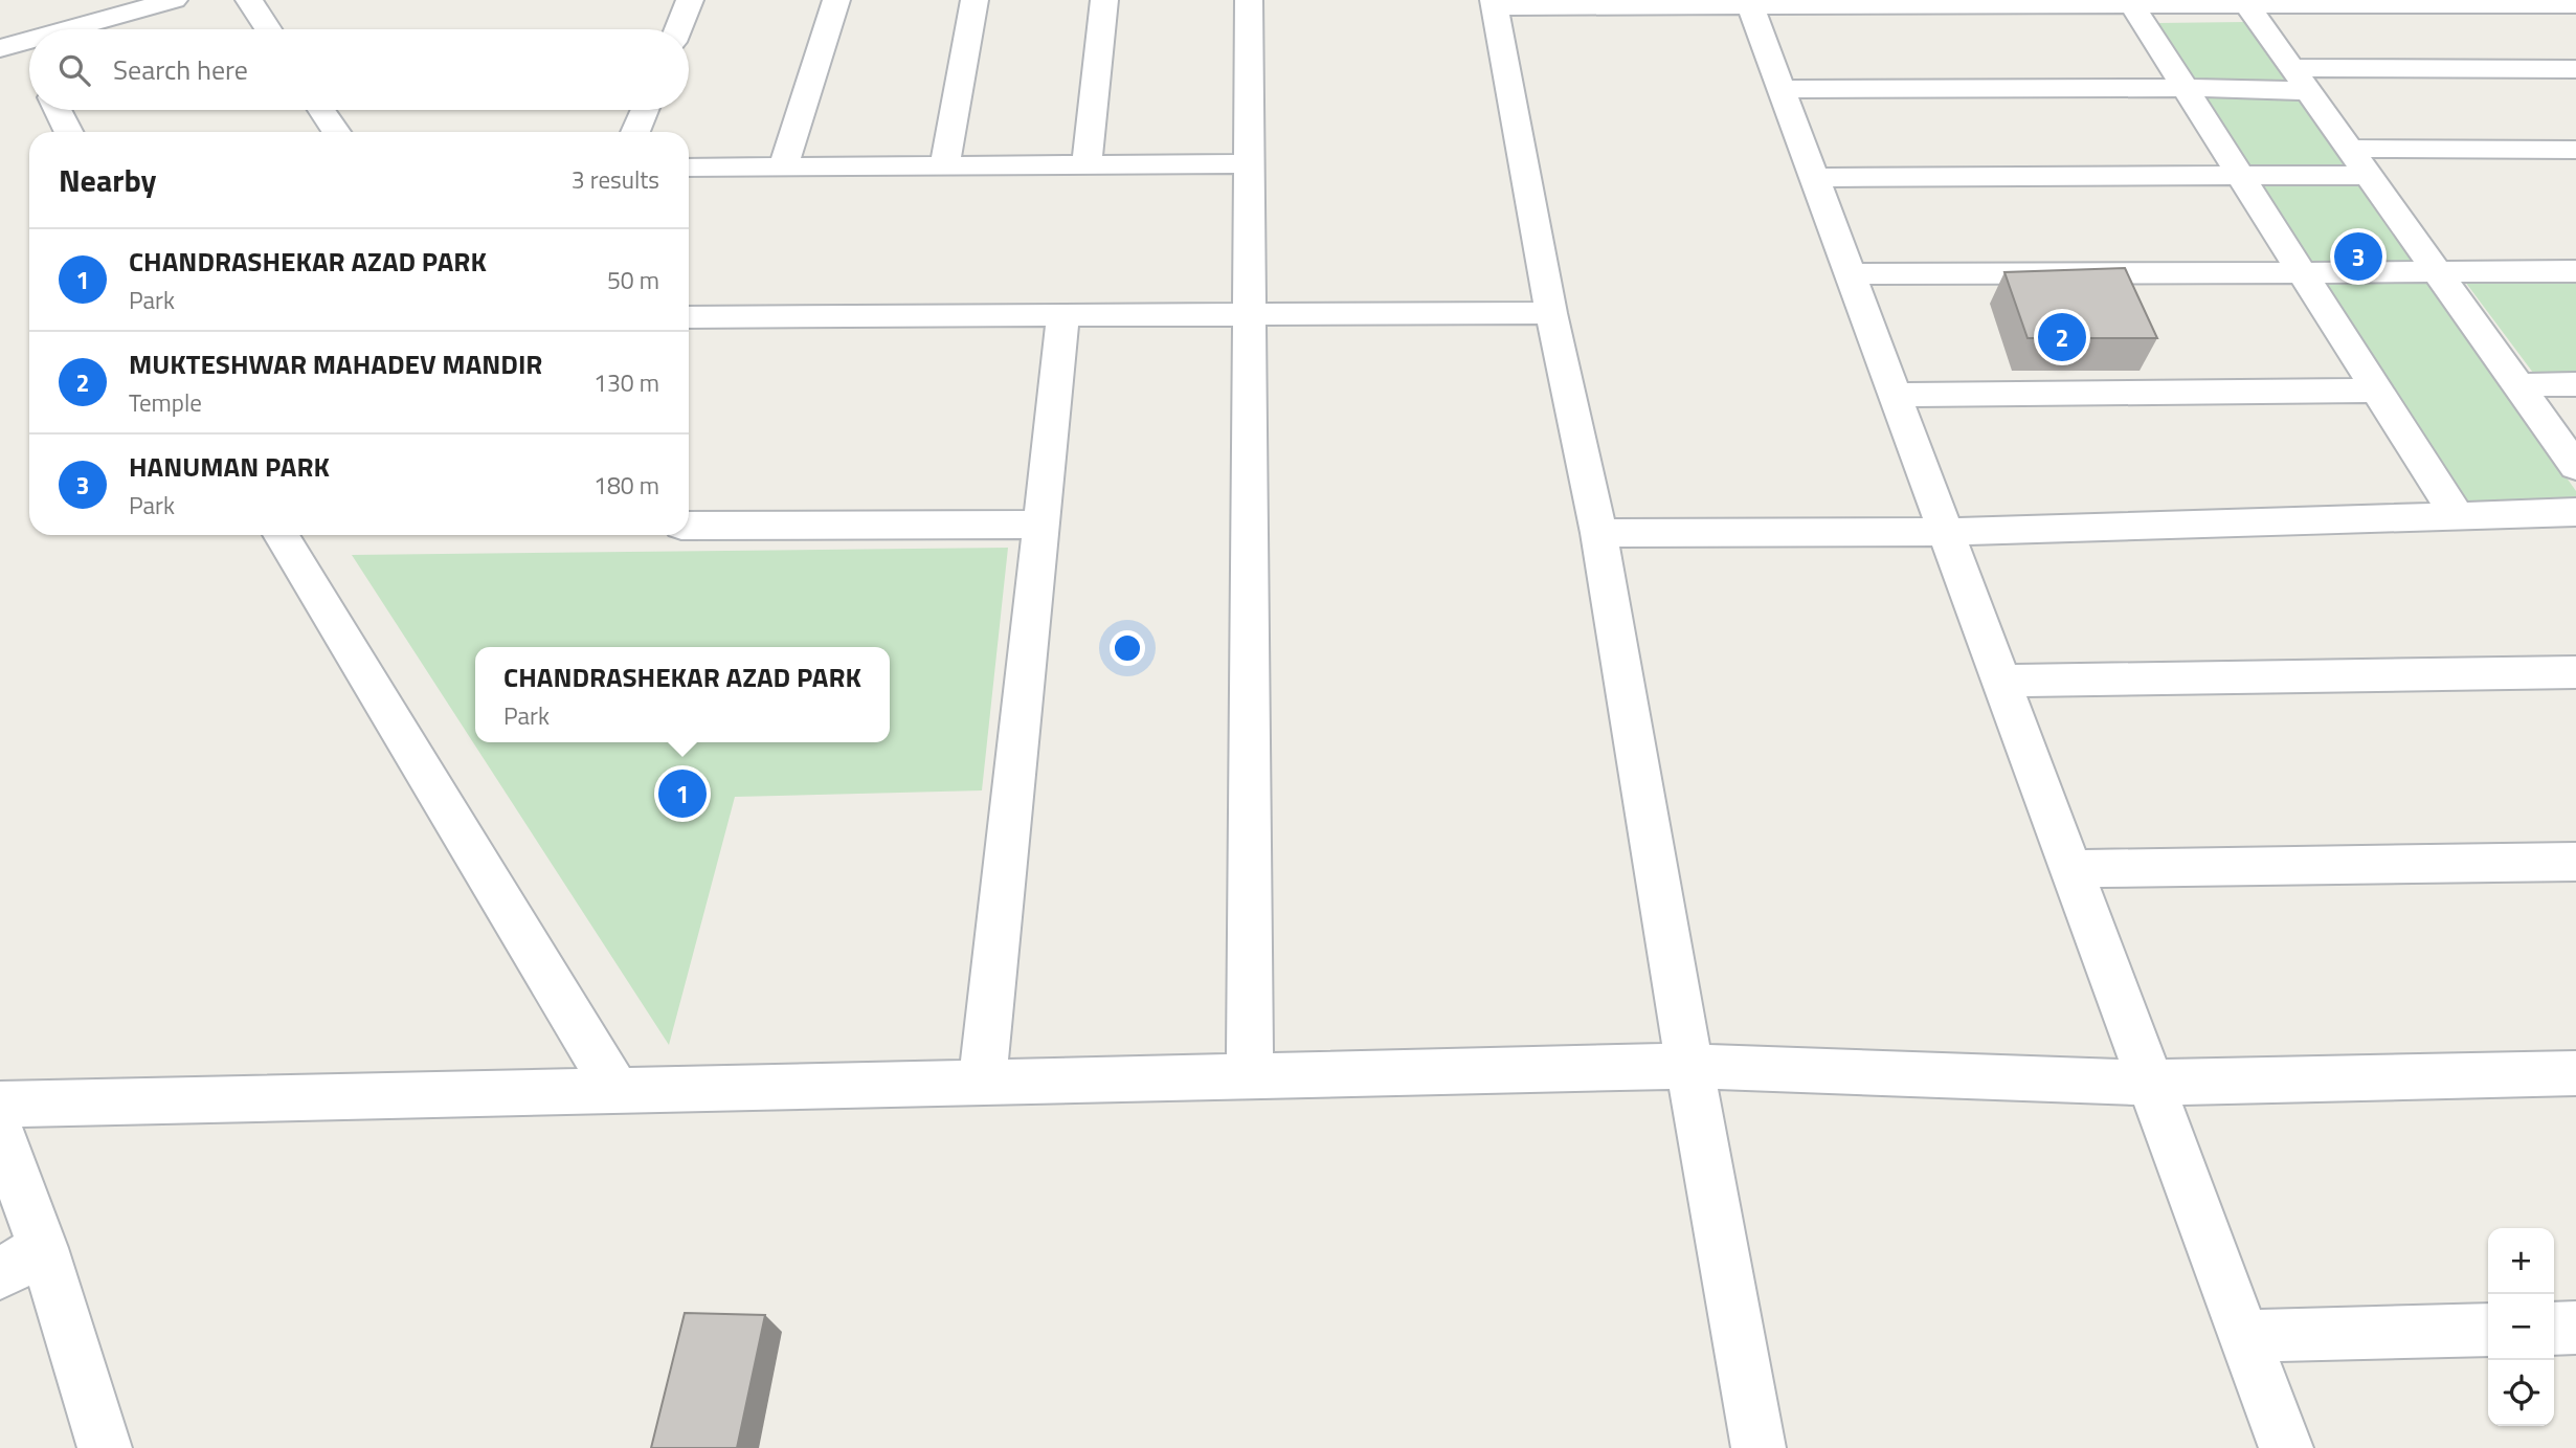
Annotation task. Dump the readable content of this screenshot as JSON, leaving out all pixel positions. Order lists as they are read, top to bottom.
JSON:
{
  "page": {
    "search": "Search here",
    "heading": ["Nearby", "3 results"],
    "list": [
      {
        "mark": "1",
        "name": "CHANDRASHEKAR AZAD PARK",
        "note": "Park",
        "value": "50 m"
      },
      {
        "mark": "2",
        "name": "MUKTESHWAR MAHADEV MANDIR",
        "note": "Temple",
        "value": "130 m"
      },
      {
        "mark": "3",
        "name": "HANUMAN PARK",
        "note": "Park",
        "value": "180 m"
      }
    ],
    "pins": ["3", "2", "1"],
    "popup": ["CHANDRASHEKAR AZAD PARK", "Park"],
    "map_buttons": ["+", "−"]
  }
}
